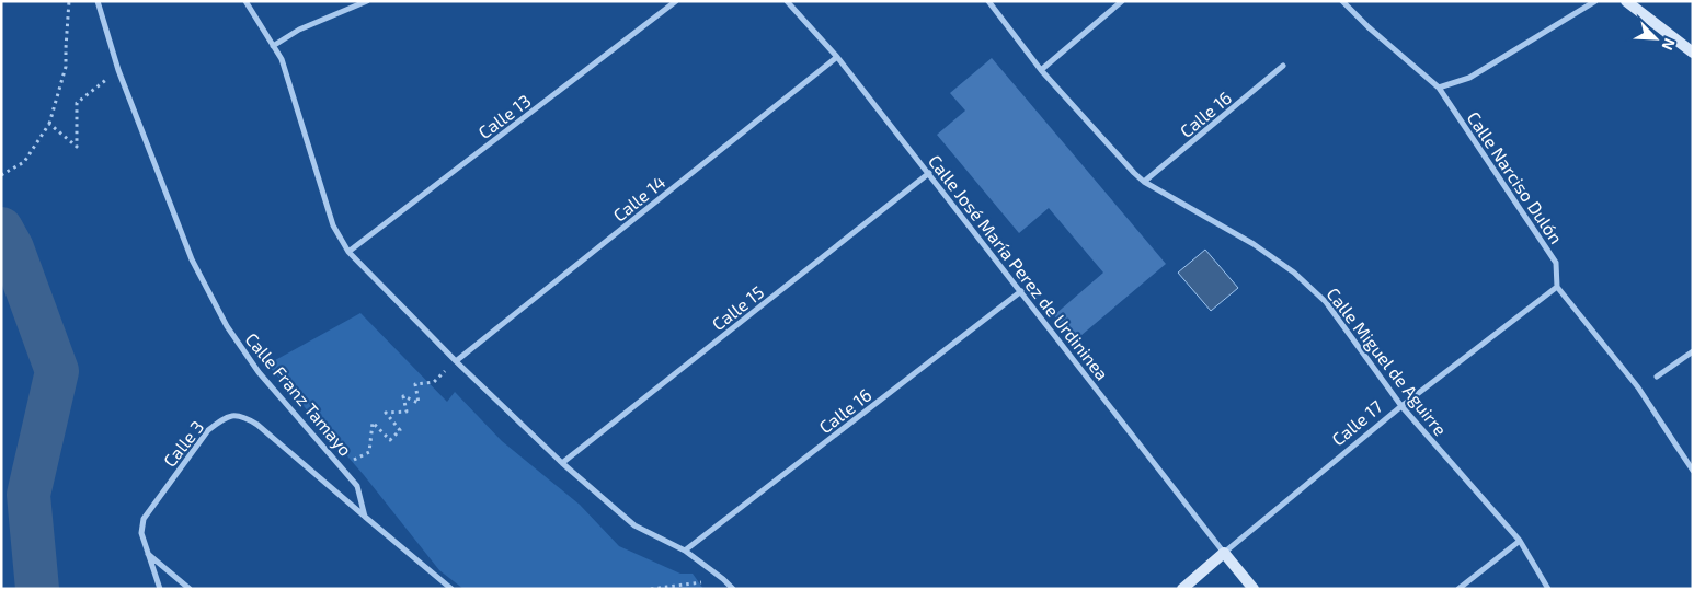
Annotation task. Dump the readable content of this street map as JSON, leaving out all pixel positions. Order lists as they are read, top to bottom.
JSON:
{
  "streets": {
    "main road": ["Calle 17"],
    "street": [
      "Calle 16",
      "Calle 13",
      "Calle Narciso Dulón",
      "Calle 14",
      "Calle José María Perez de Urdininea",
      "Calle 15",
      "Calle Miguel de Aguirre",
      "Calle Franz Tamayo",
      "Calle 3"
    ]
  },
  "crossings": [
    ["Calle 16", "Calle José María Perez de Urdininea"],
    ["Calle 16", "Calle Miguel de Aguirre"],
    ["Calle Narciso Dulón", "Calle 17"],
    ["Calle 14", "Calle José María Perez de Urdininea"],
    ["Calle José María Perez de Urdininea", "Calle 15"],
    ["Calle José María Perez de Urdininea", "Calle 17"],
    ["Calle Miguel de Aguirre", "Calle 17"],
    ["Calle Franz Tamayo", "Calle 3"]
  ],
  "north": "bottom right"
}
